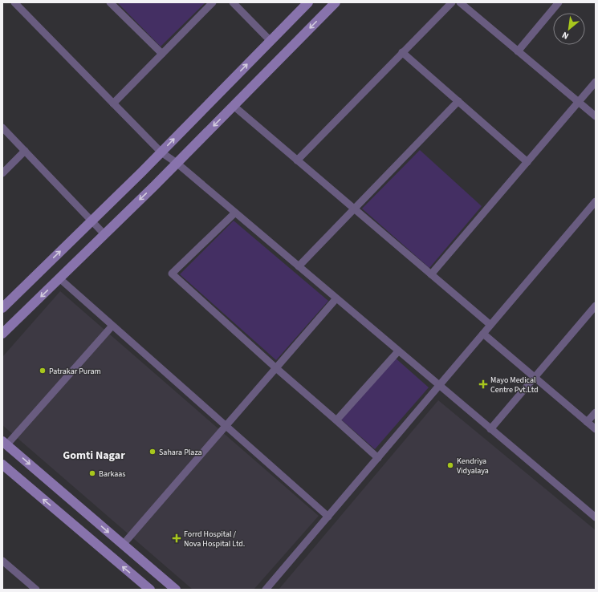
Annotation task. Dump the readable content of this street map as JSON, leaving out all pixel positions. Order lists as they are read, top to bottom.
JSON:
{
  "districts": ["Gomti Nagar"],
  "places": {
    "other": [
      "Patrakar Puram",
      "Sahara Plaza",
      "Kendriya Vidyalaya",
      "Barkaas"
    ],
    "health": ["Mayo Medical Centre Pvt.Ltd", "Forrd Hospital / Nova Hospital Ltd."]
  },
  "north": "bottom left"
}
